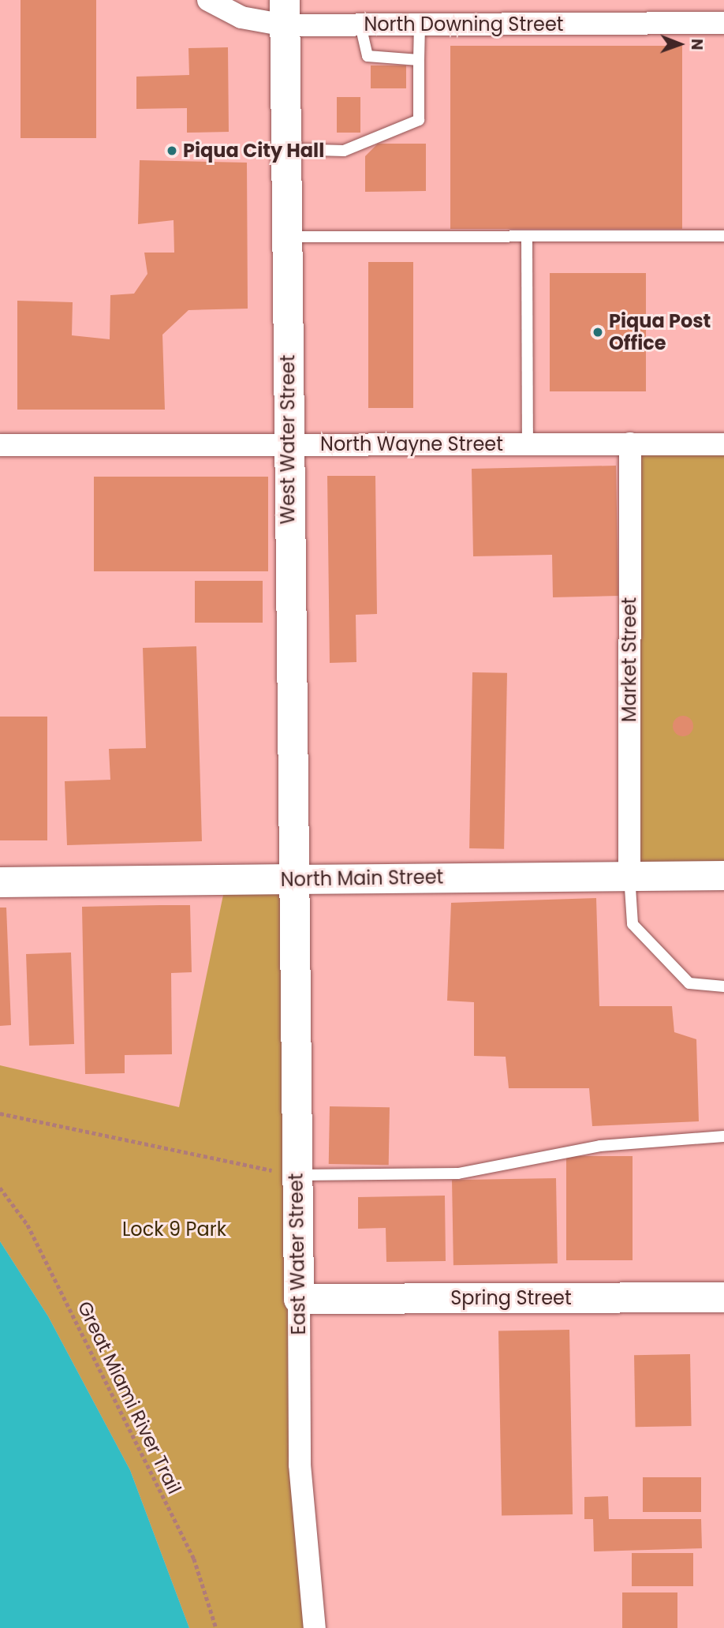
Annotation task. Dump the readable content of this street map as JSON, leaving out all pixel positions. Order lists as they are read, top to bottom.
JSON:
{
  "streets": {
    "main road": [
      "West Water Street",
      "North Main Street",
      "East Water Street",
      "Spring Street"
    ],
    "street": ["North Downing Street", "North Wayne Street", "Market Street"],
    "path": ["Great Miami River Trail"]
  },
  "crossings": [
    ["North Downing Street", "West Water Street"],
    ["West Water Street", "North Wayne Street"],
    ["West Water Street", "North Main Street"],
    ["West Water Street", "East Water Street"],
    ["North Wayne Street", "Market Street"],
    ["Market Street", "North Main Street"],
    ["North Main Street", "East Water Street"],
    ["East Water Street", "Spring Street"]
  ],
  "parks": ["Lock 9 Park"],
  "places": ["Piqua City Hall", "Piqua Post Office"],
  "north": "right"
}
